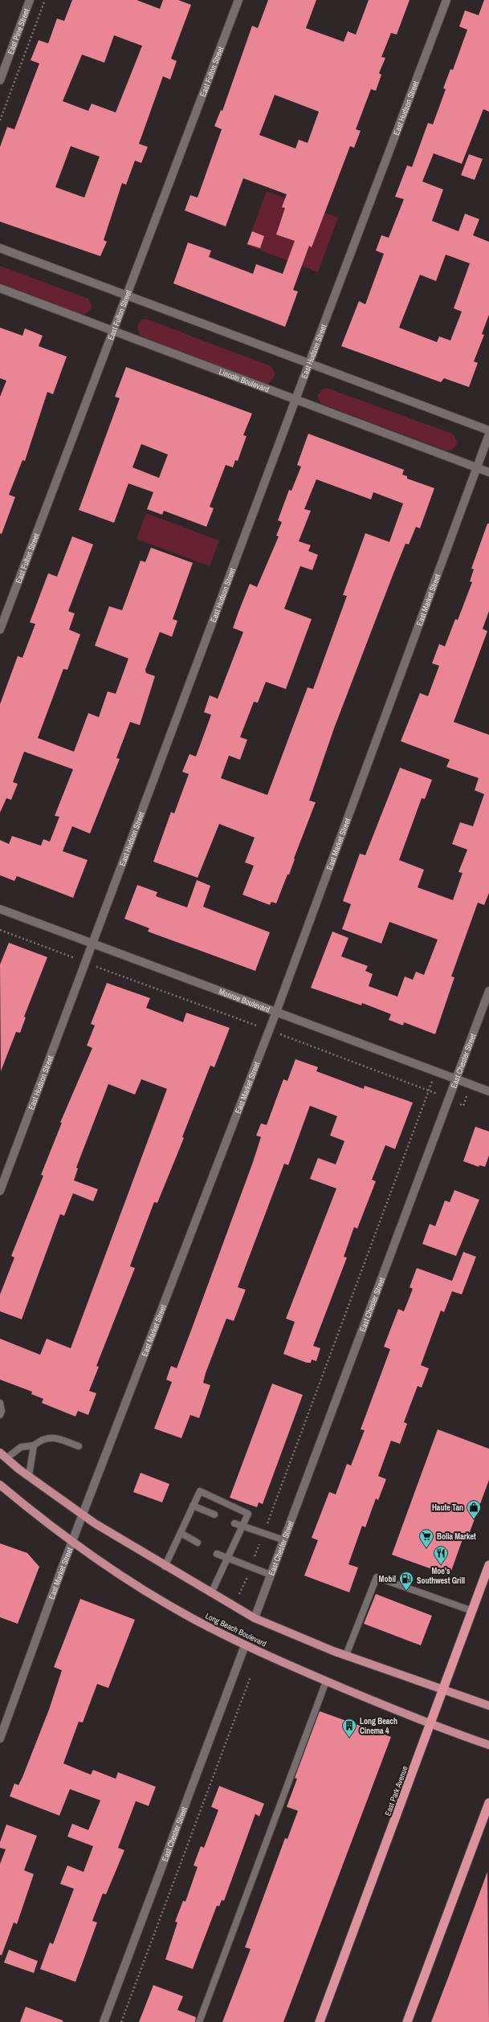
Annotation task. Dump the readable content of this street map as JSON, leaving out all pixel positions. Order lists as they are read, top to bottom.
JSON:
{
  "streets": {
    "highway": ["East Park Avenue"],
    "main road": ["Long Beach Boulevard"],
    "street": [
      "East Pine Street",
      "East Fulton Street",
      "East Hudson Street",
      "Lincoln Boulevard",
      "East Market Street",
      "Monroe Boulevard",
      "East Chester Street"
    ]
  },
  "crossings": [
    ["East Fulton Street", "Lincoln Boulevard"],
    ["East Hudson Street", "Lincoln Boulevard"],
    ["East Hudson Street", "Monroe Boulevard"],
    ["Lincoln Boulevard", "East Market Street"],
    ["East Market Street", "Monroe Boulevard"],
    ["East Market Street", "Long Beach Boulevard"],
    ["Monroe Boulevard", "East Chester Street"],
    ["East Chester Street", "Long Beach Boulevard"],
    ["Long Beach Boulevard", "East Park Avenue"]
  ],
  "places": {
    "shop": ["Haute Tan"],
    "supermarket": ["Bolla Market"],
    "restaurant": ["Moe's Southwest Grill"],
    "fuel station": ["Mobil"],
    "building": ["Long Beach Cinema 4"]
  }
}
